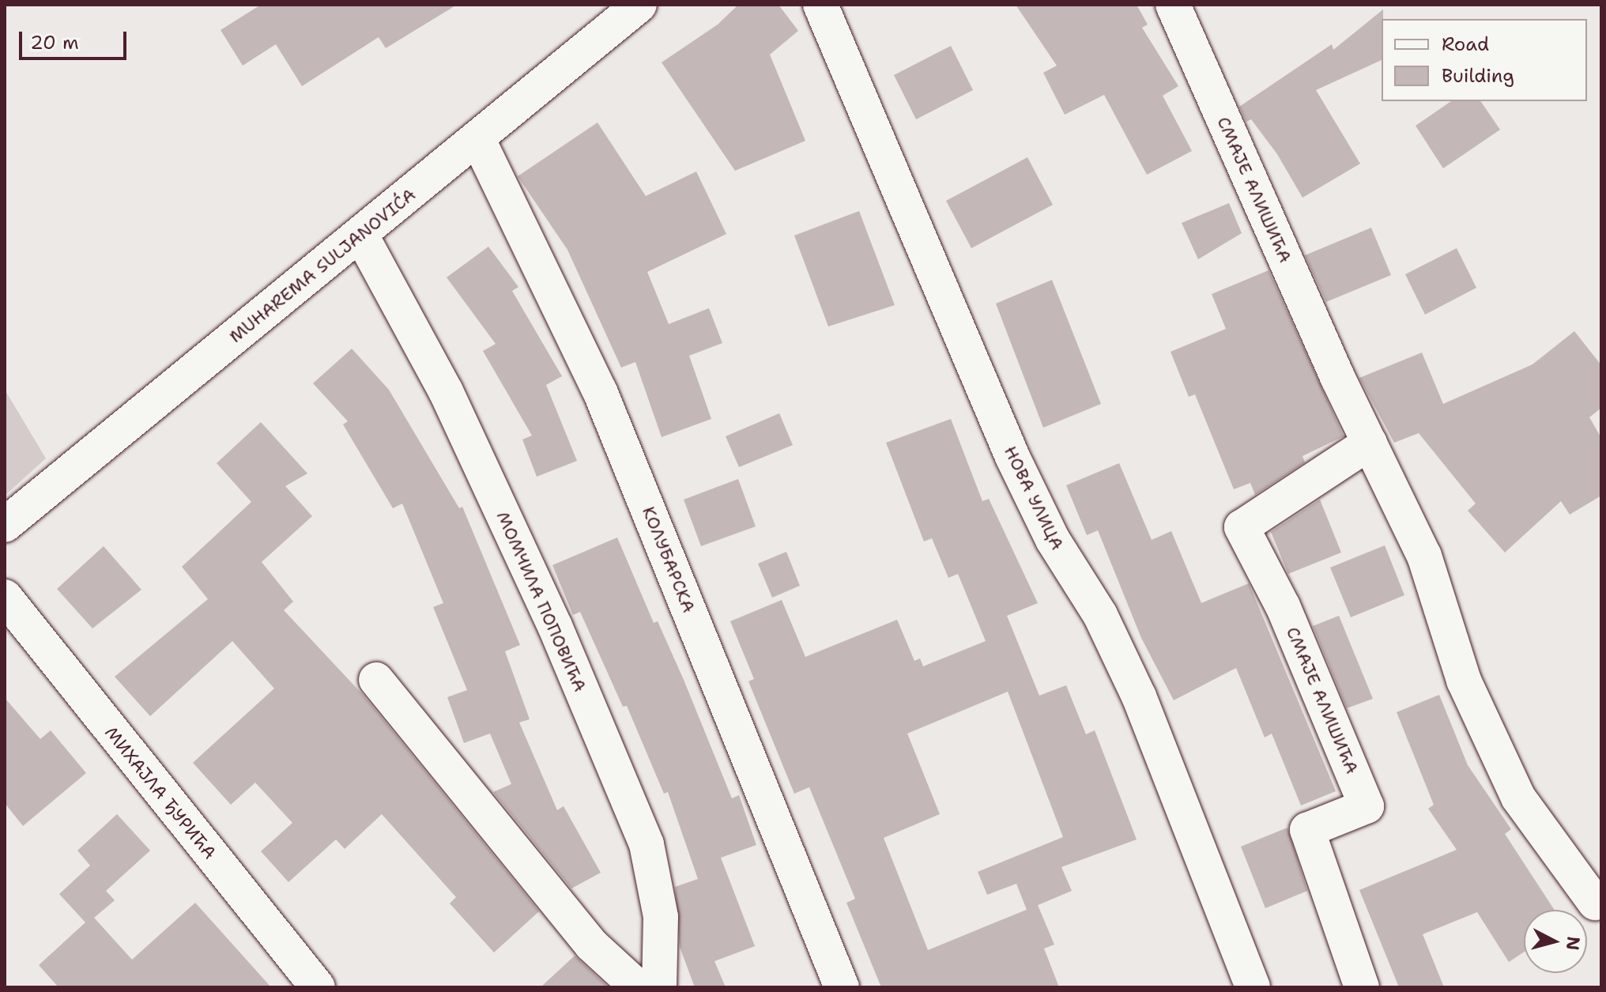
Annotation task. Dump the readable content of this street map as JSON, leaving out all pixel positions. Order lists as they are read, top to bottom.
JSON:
{
  "streets": {
    "street": [
      "СМАЈЕ АЛИШИЋА",
      "MUHAREMA SULJANOVIĆA",
      "НОВА УЛИЦА",
      "КОЛУБАРСКА",
      "МОМЧИЛА ПОПОВИЋА",
      "МИХАЈЛА ЂУРИЋА"
    ]
  },
  "crossings": [
    ["MUHAREMA SULJANOVIĆA", "КОЛУБАРСКА"],
    ["MUHAREMA SULJANOVIĆA", "МОМЧИЛА ПОПОВИЋА"]
  ],
  "legend": ["Road", "Building"],
  "scale_bar": "20 m",
  "north": "right"
}
